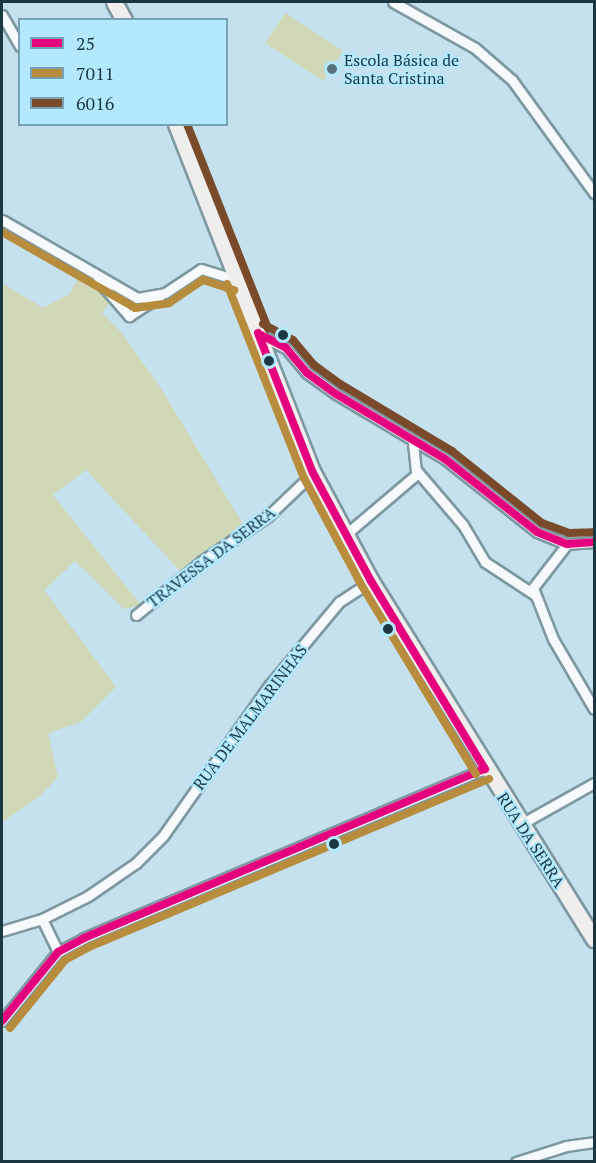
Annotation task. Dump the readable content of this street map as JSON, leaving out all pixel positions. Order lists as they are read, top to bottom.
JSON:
{
  "streets": {
    "main road": ["RUA DA SERRA"],
    "street": ["TRAVESSA DA SERRA", "RUA DE MALMARINHAS"]
  },
  "crossings": [
    ["TRAVESSA DA SERRA", "RUA DA SERRA"],
    ["RUA DE MALMARINHAS", "RUA DA SERRA"]
  ],
  "places": ["Escola Básica de Santa Cristina"],
  "lines": ["transit line 6016", "transit line 7011", "transit line 25"],
  "legend": ["25", "7011", "6016"]
}
